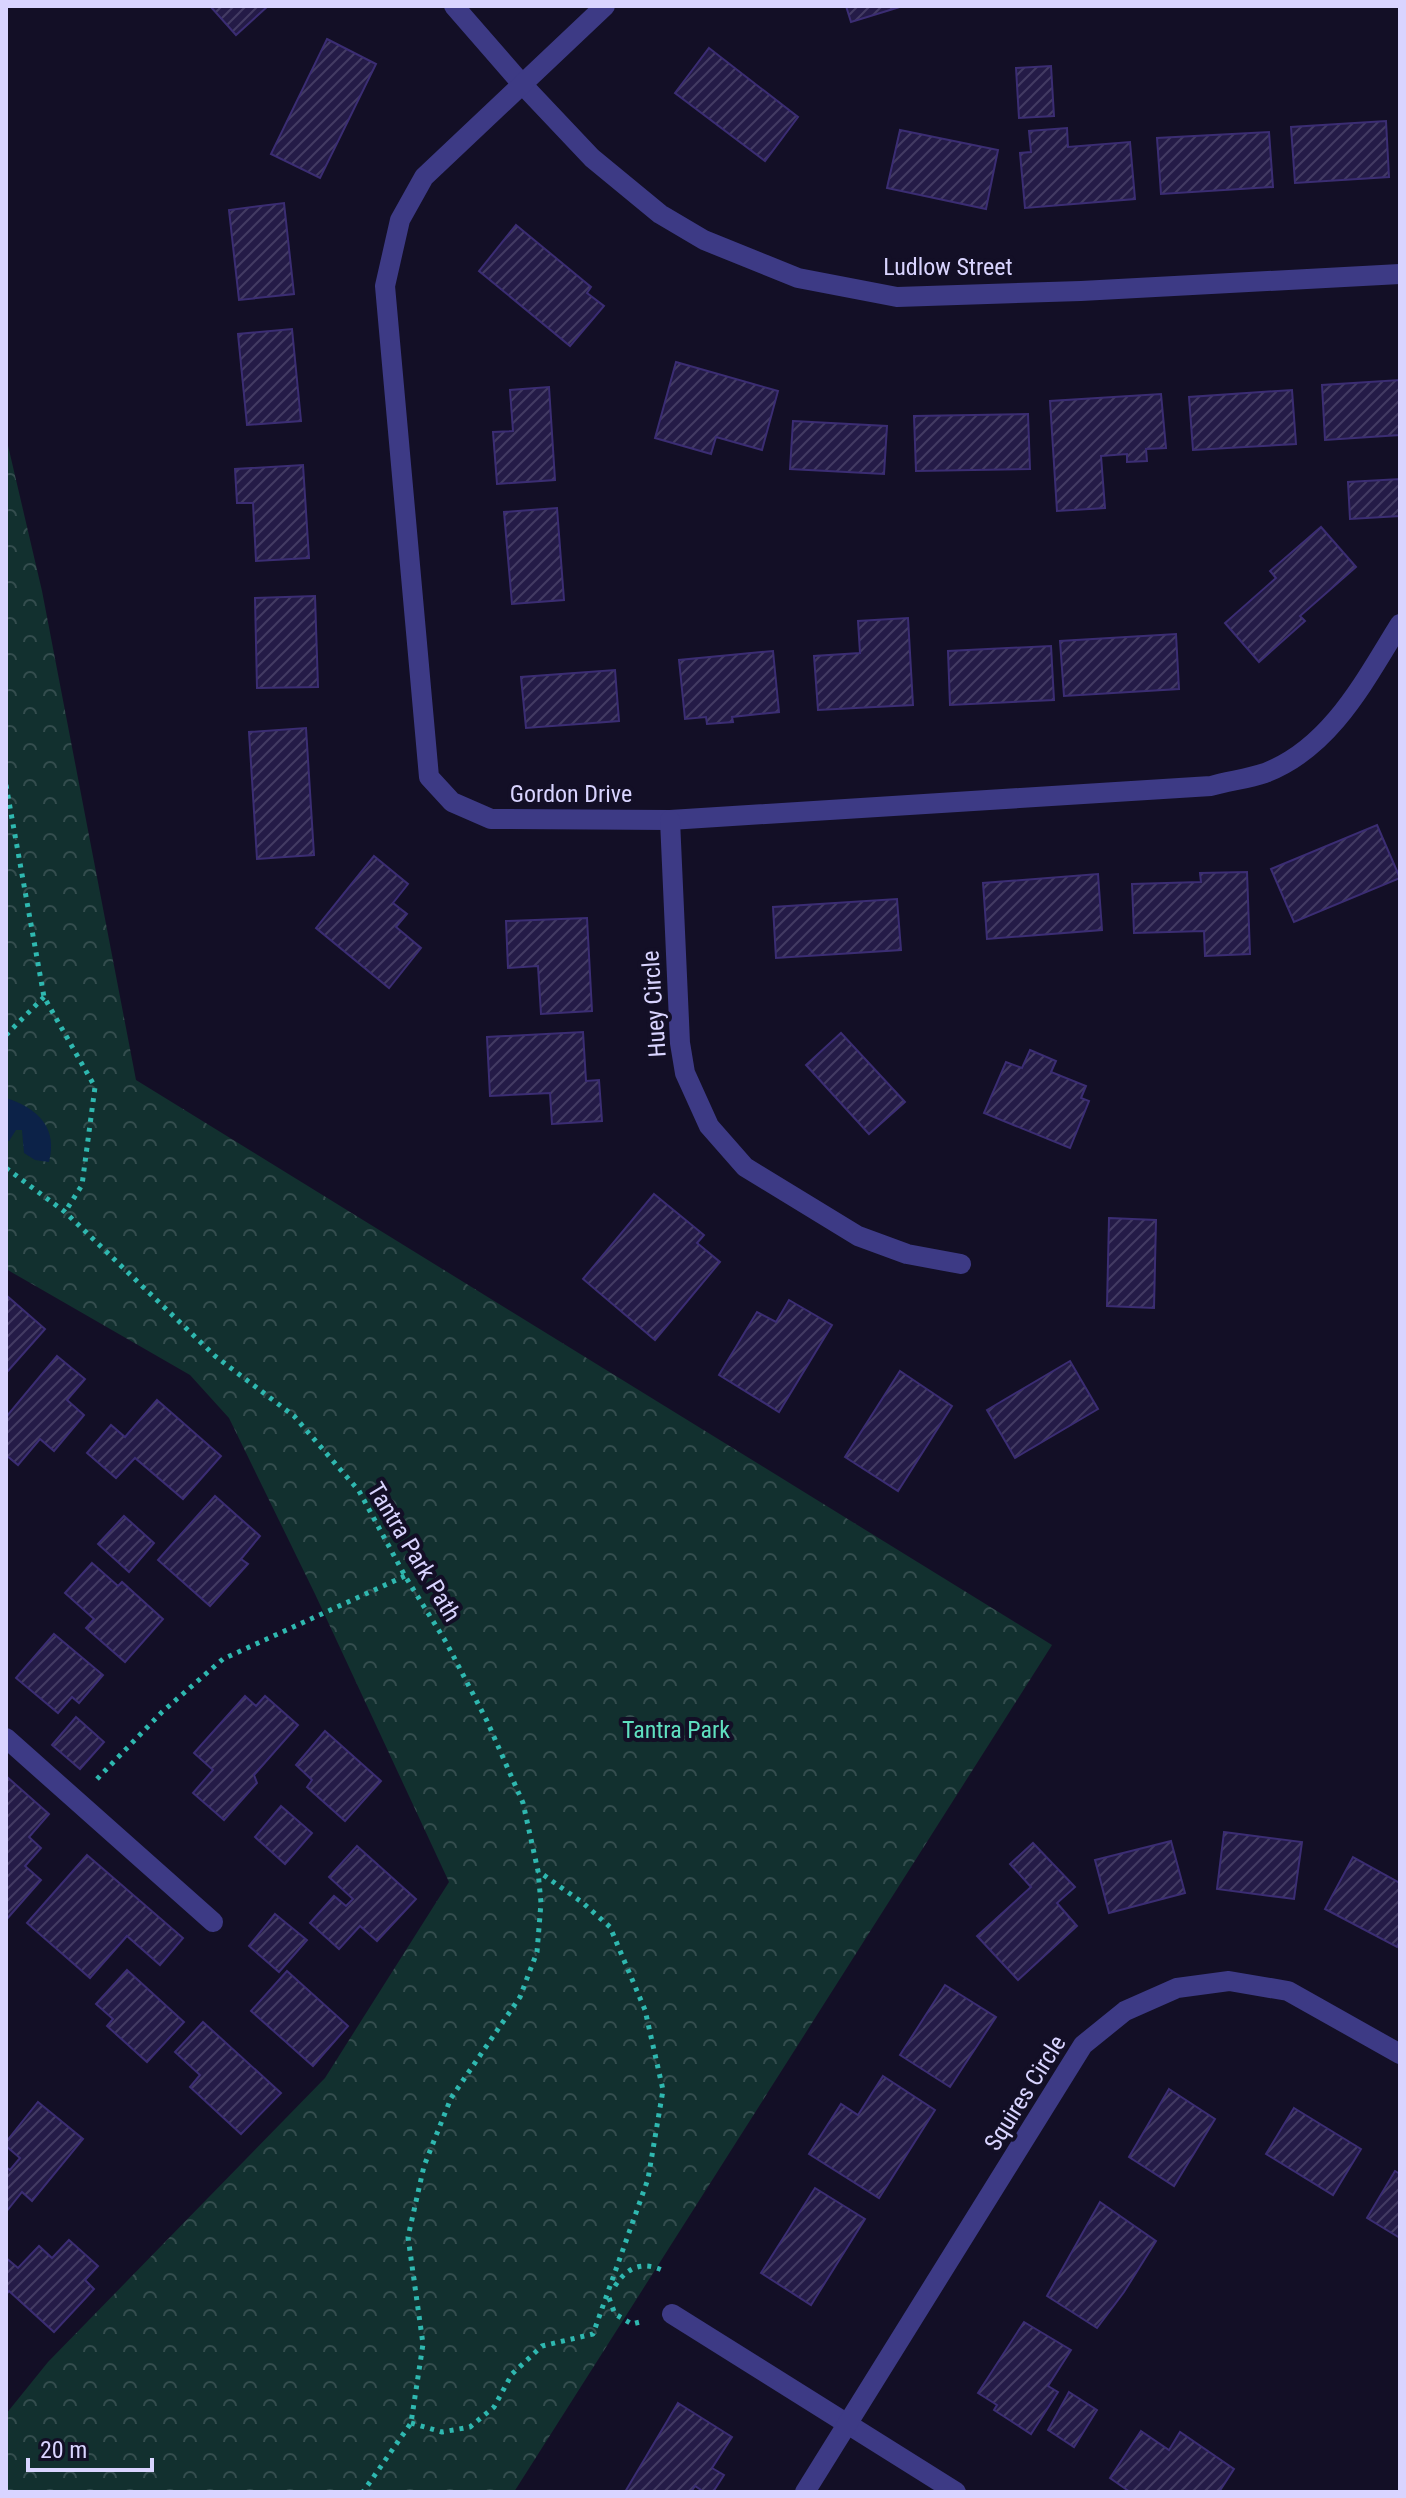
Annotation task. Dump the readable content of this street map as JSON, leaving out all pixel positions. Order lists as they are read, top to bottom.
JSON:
{
  "streets": {
    "street": [
      "Ludlow Street",
      "Gordon Drive",
      "Huey Circle",
      "Squires Circle"
    ],
    "path": ["Tantra Park Path"]
  },
  "crossings": [
    ["Ludlow Street", "Gordon Drive"],
    ["Gordon Drive", "Huey Circle"]
  ],
  "parks": ["Tantra Park"],
  "scale_bar": "20 m"
}
